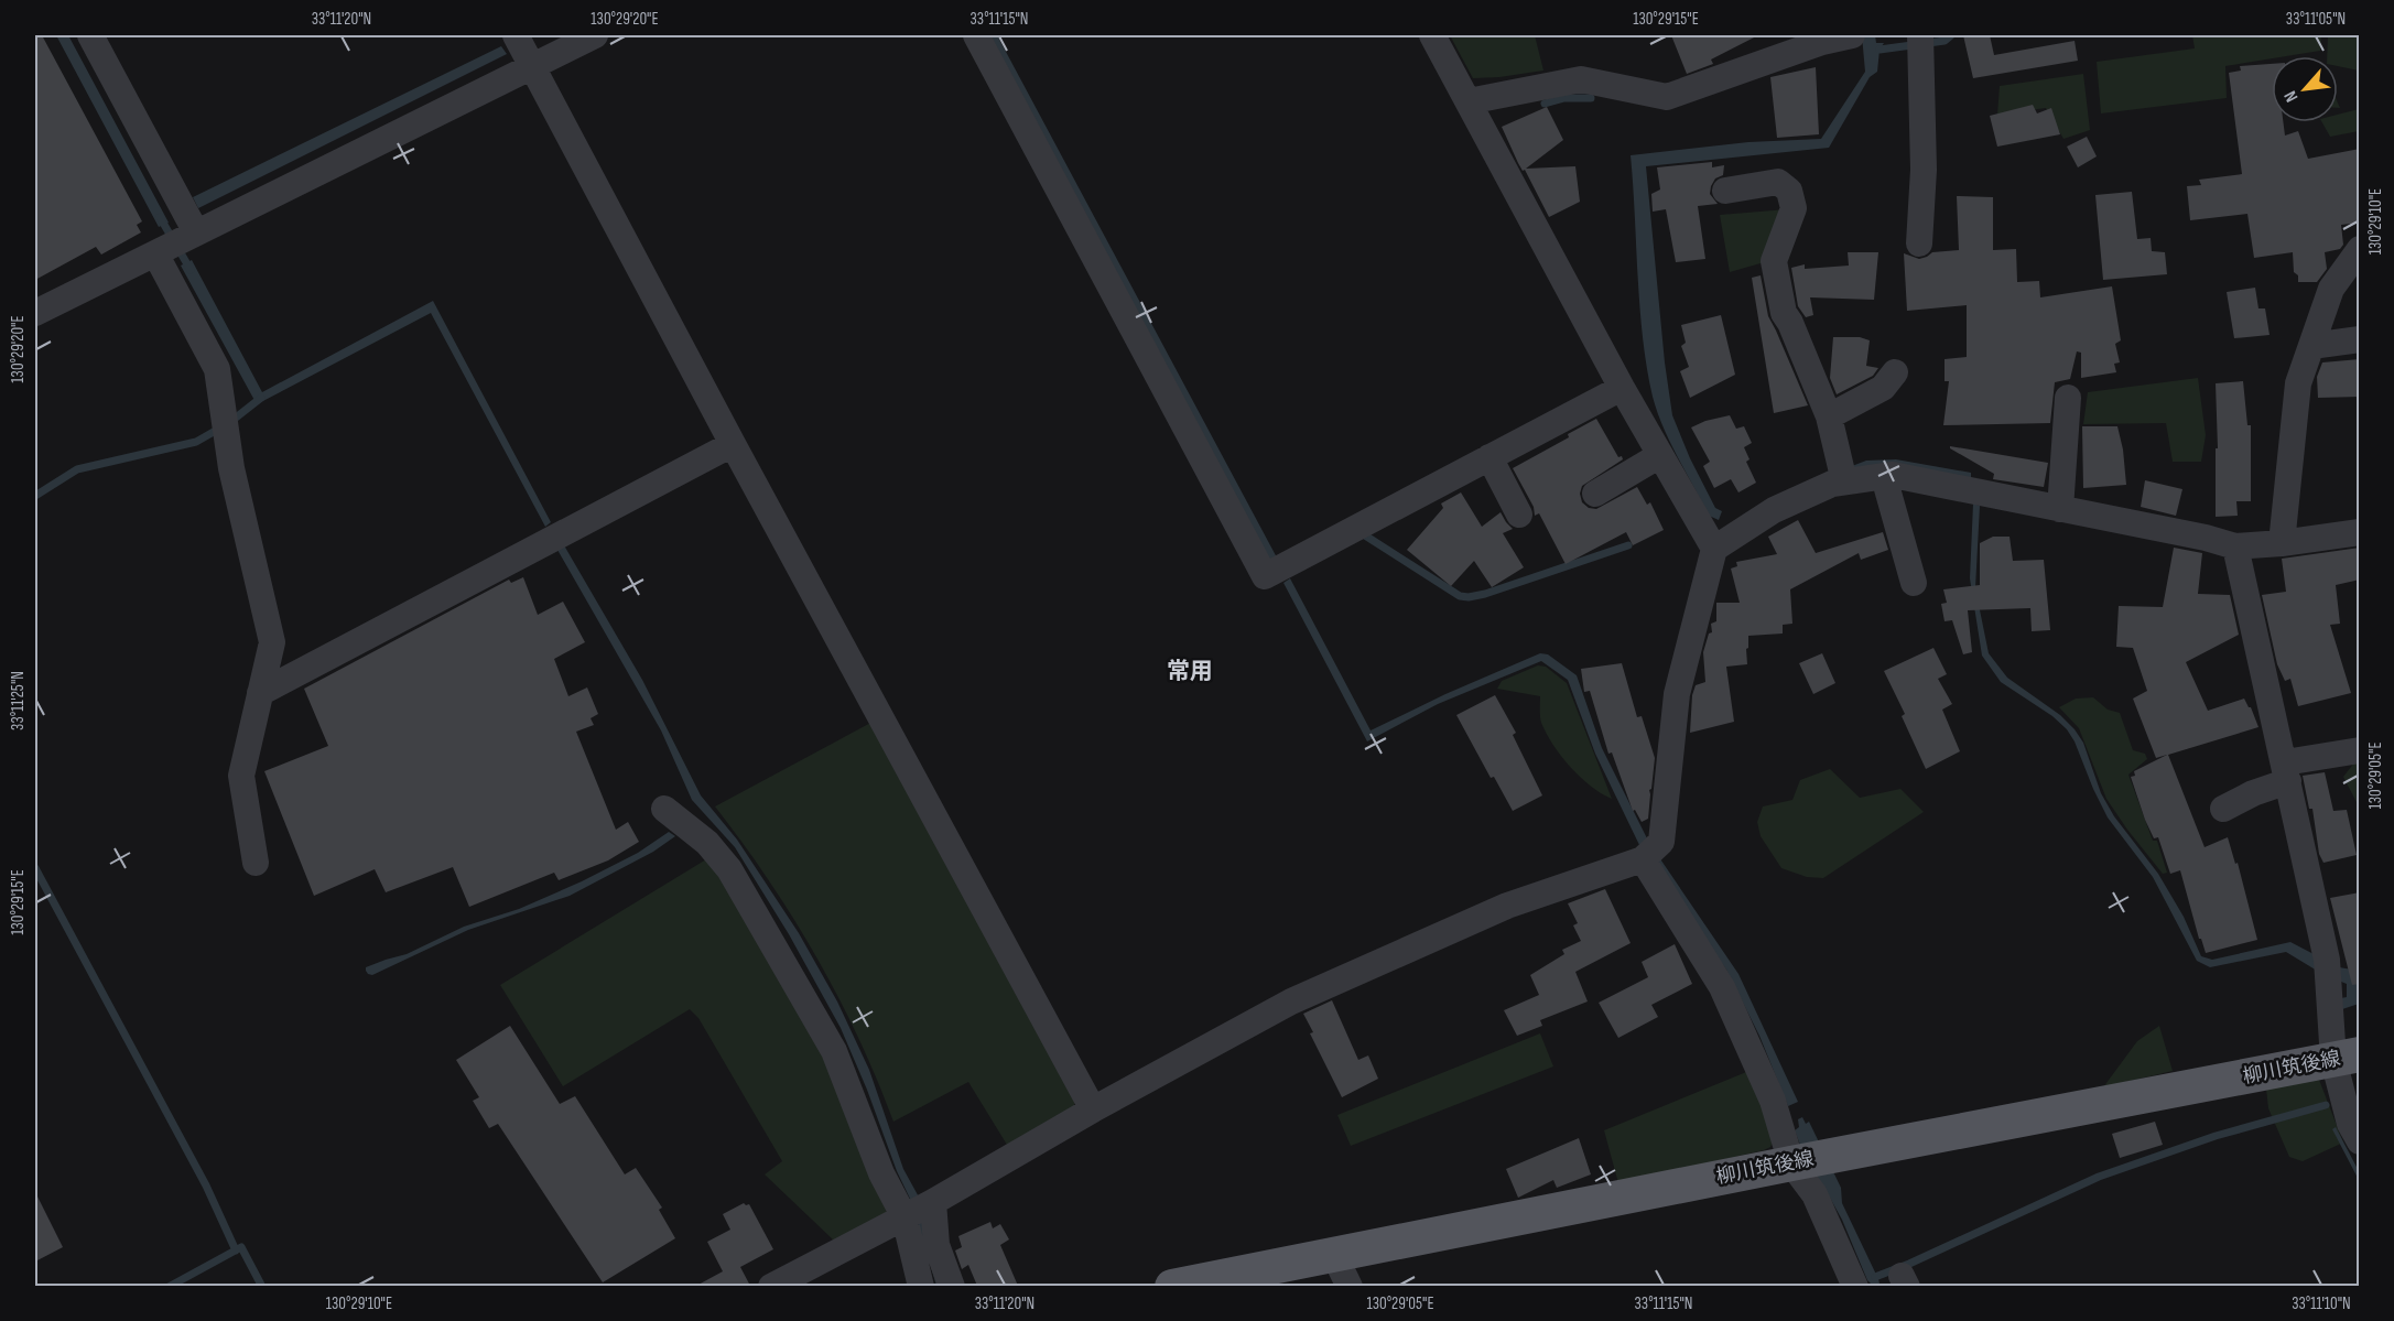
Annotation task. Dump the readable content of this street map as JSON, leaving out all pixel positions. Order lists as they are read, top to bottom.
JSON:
{
  "streets": {
    "main road": ["柳川筑後線"]
  },
  "districts": ["常用"],
  "north": "bottom left",
  "coordinates": [
    "33°11'20\"N",
    "130°29'20\"E",
    "33°11'15\"N",
    "130°29'15\"E",
    "33°11'05\"N",
    "130°29'10\"E",
    "33°11'25\"N",
    "130°29'05\"E",
    "33°11'10\"N"
  ]
}
